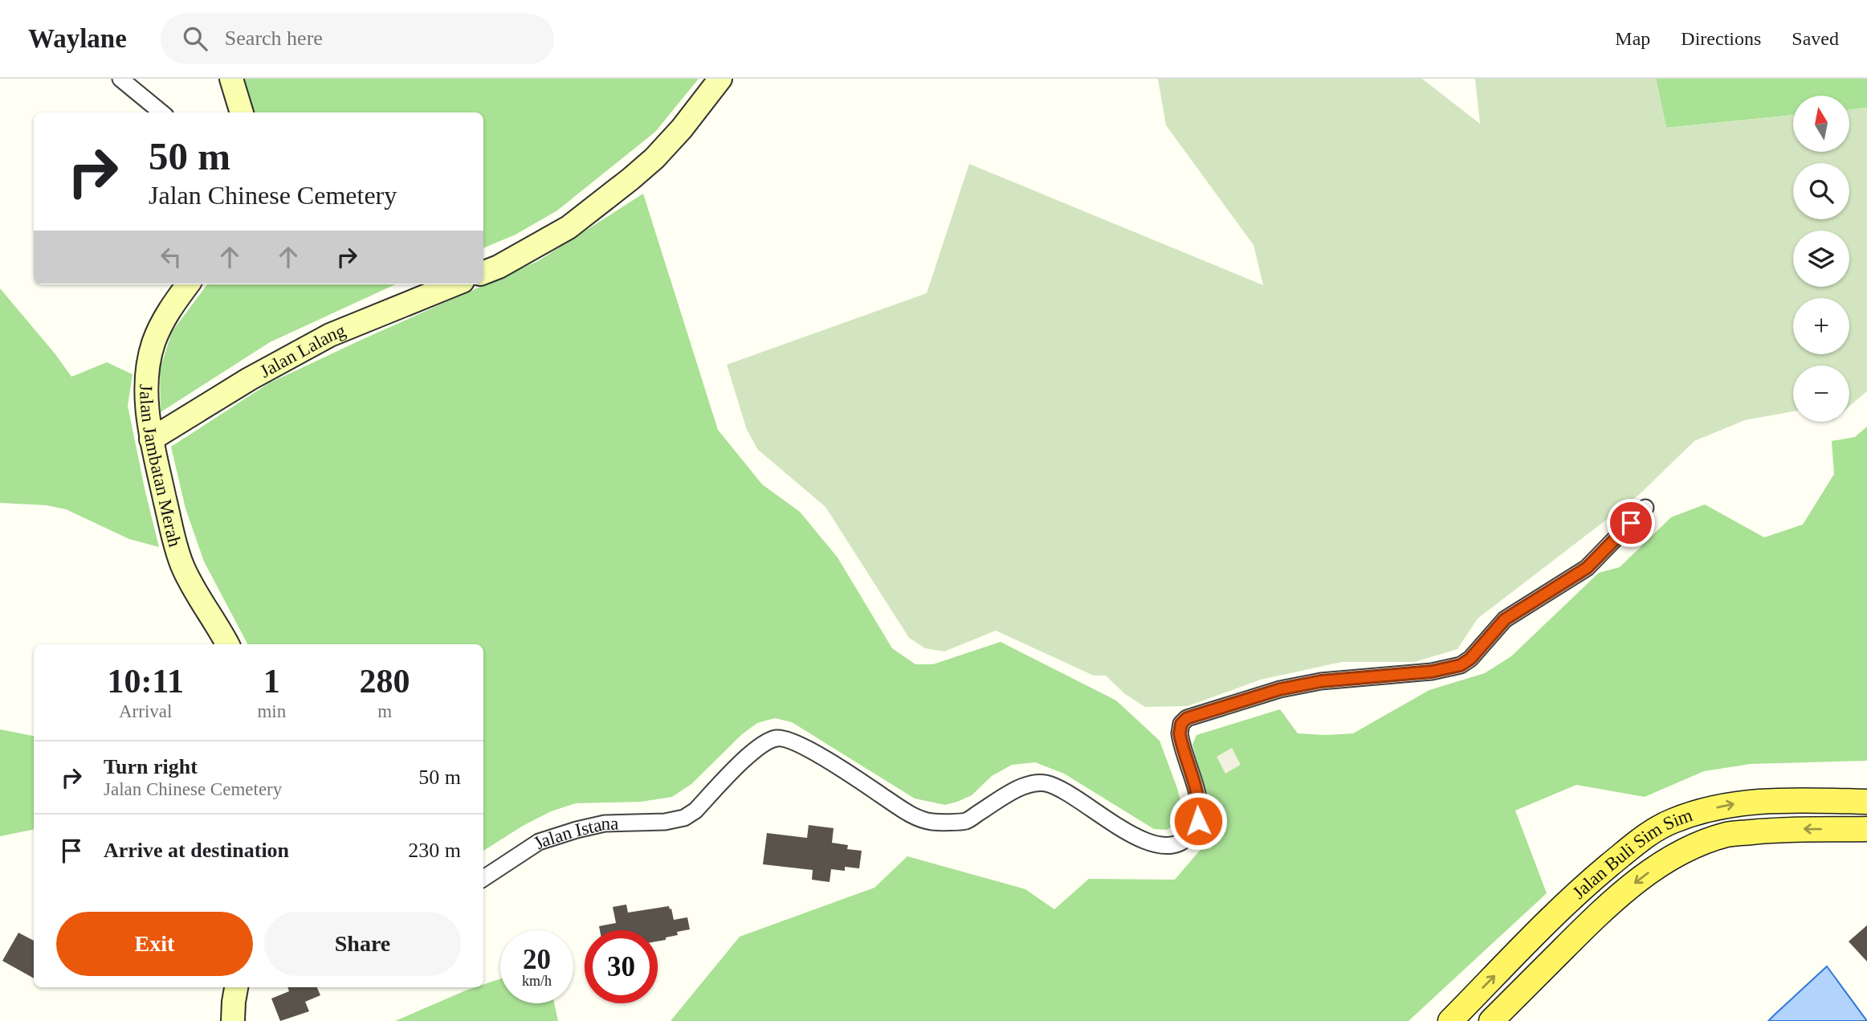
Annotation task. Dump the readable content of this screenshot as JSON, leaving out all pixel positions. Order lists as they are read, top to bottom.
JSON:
{
  "streets": {
    "main road": ["Jalan Buli Sim Sim"],
    "street": ["Jalan Lalang", "Jalan Jambatan Merah", "Jalan Istana"]
  },
  "crossings": [
    ["Jalan Lalang", "Jalan Jambatan Merah"]
  ],
  "north": "top",
  "page": {
    "header": "Waylane",
    "search": "Search here",
    "nav": ["Map", "Directions", "Saved"],
    "map_buttons": ["+", "−"],
    "turn": ["50 m", "Jalan Chinese Cemetery"],
    "eta": [
      "10:11",
      "Arrival",
      "1",
      "min",
      "280",
      "m"
    ],
    "list": [
      {
        "name": "Turn right",
        "note": "Jalan Chinese Cemetery",
        "value": "50 m"
      },
      {
        "name": "Arrive at destination",
        "value": "230 m"
      }
    ],
    "buttons": ["Exit", "Share"],
    "speed": "20 km/h",
    "limit": "30"
  }
}
